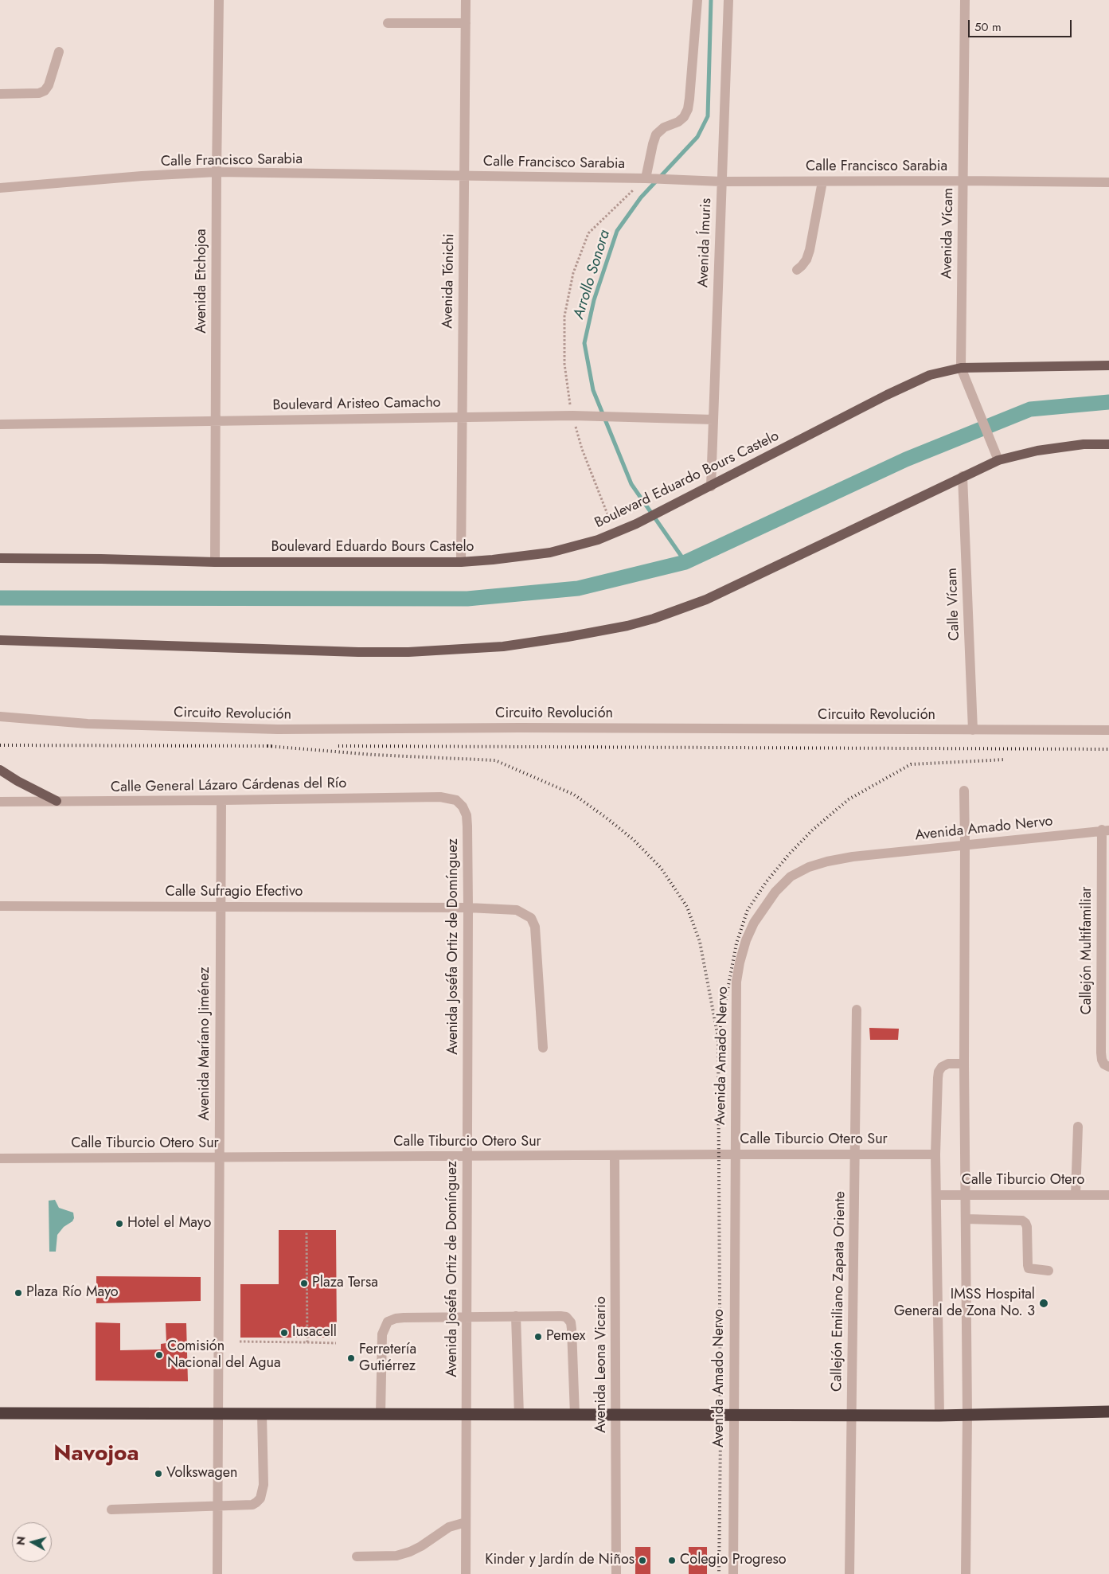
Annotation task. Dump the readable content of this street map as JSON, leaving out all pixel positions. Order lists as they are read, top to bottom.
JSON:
{
  "streets": {
    "main road": ["Boulevard Eduardo Bours Castelo"],
    "street": [
      "Calle Francisco Sarabia",
      "Avenida Vícam",
      "Avenida Ímuris",
      "Avenida Etchojoa",
      "Avenida Tónichi",
      "Boulevard Aristeo Camacho",
      "Calle Vícam",
      "Circuito Revolución",
      "Calle General Lázaro Cárdenas del Río",
      "Avenida Amado Nervo",
      "Calle Sufragio Efectivo",
      "Avenida Joséfa Ortiz de Domínguez",
      "Callejón Multifamiliar",
      "Avenida Maríano Jiménez",
      "Calle Tiburcio Otero Sur",
      "Calle Tiburcio Otero",
      "Callejón Emiliano Zapata Oriente",
      "Avenida Leona Vicario"
    ]
  },
  "crossings": [
    ["Calle Francisco Sarabia", "Avenida Vícam"],
    ["Calle Francisco Sarabia", "Avenida Ímuris"],
    ["Calle Francisco Sarabia", "Avenida Etchojoa"],
    ["Calle Francisco Sarabia", "Avenida Tónichi"],
    ["Avenida Vícam", "Boulevard Eduardo Bours Castelo"],
    ["Avenida Ímuris", "Boulevard Aristeo Camacho"],
    ["Avenida Ímuris", "Boulevard Eduardo Bours Castelo"],
    ["Avenida Etchojoa", "Boulevard Aristeo Camacho"],
    ["Avenida Etchojoa", "Boulevard Eduardo Bours Castelo"],
    ["Avenida Tónichi", "Boulevard Aristeo Camacho"],
    ["Avenida Tónichi", "Boulevard Eduardo Bours Castelo"],
    ["Calle Vícam", "Circuito Revolución"],
    ["Calle General Lázaro Cárdenas del Río", "Avenida Joséfa Ortiz de Domínguez"],
    ["Calle General Lázaro Cárdenas del Río", "Avenida Maríano Jiménez"],
    ["Avenida Amado Nervo", "Callejón Multifamiliar"],
    ["Avenida Amado Nervo", "Calle Tiburcio Otero Sur"],
    ["Calle Sufragio Efectivo", "Avenida Joséfa Ortiz de Domínguez"],
    ["Calle Sufragio Efectivo", "Avenida Maríano Jiménez"],
    ["Avenida Joséfa Ortiz de Domínguez", "Calle Tiburcio Otero Sur"],
    ["Avenida Maríano Jiménez", "Calle Tiburcio Otero Sur"],
    ["Calle Tiburcio Otero Sur", "Callejón Emiliano Zapata Oriente"],
    ["Calle Tiburcio Otero Sur", "Avenida Leona Vicario"]
  ],
  "districts": ["Navojoa"],
  "water": ["Arrollo Sonora"],
  "places": [
    "Hotel el Mayo",
    "Plaza Tersa",
    "Plaza Río Mayo",
    "IMSS Hospital General de Zona No. 3",
    "Iusacell",
    "Pemex",
    "Comisión Nacional del Agua",
    "Ferretería Gutiérrez",
    "Volkswagen",
    "Kinder y Jardín de Niños",
    "Colegio Progreso"
  ],
  "scale_bar": "50 m",
  "north": "left"
}
